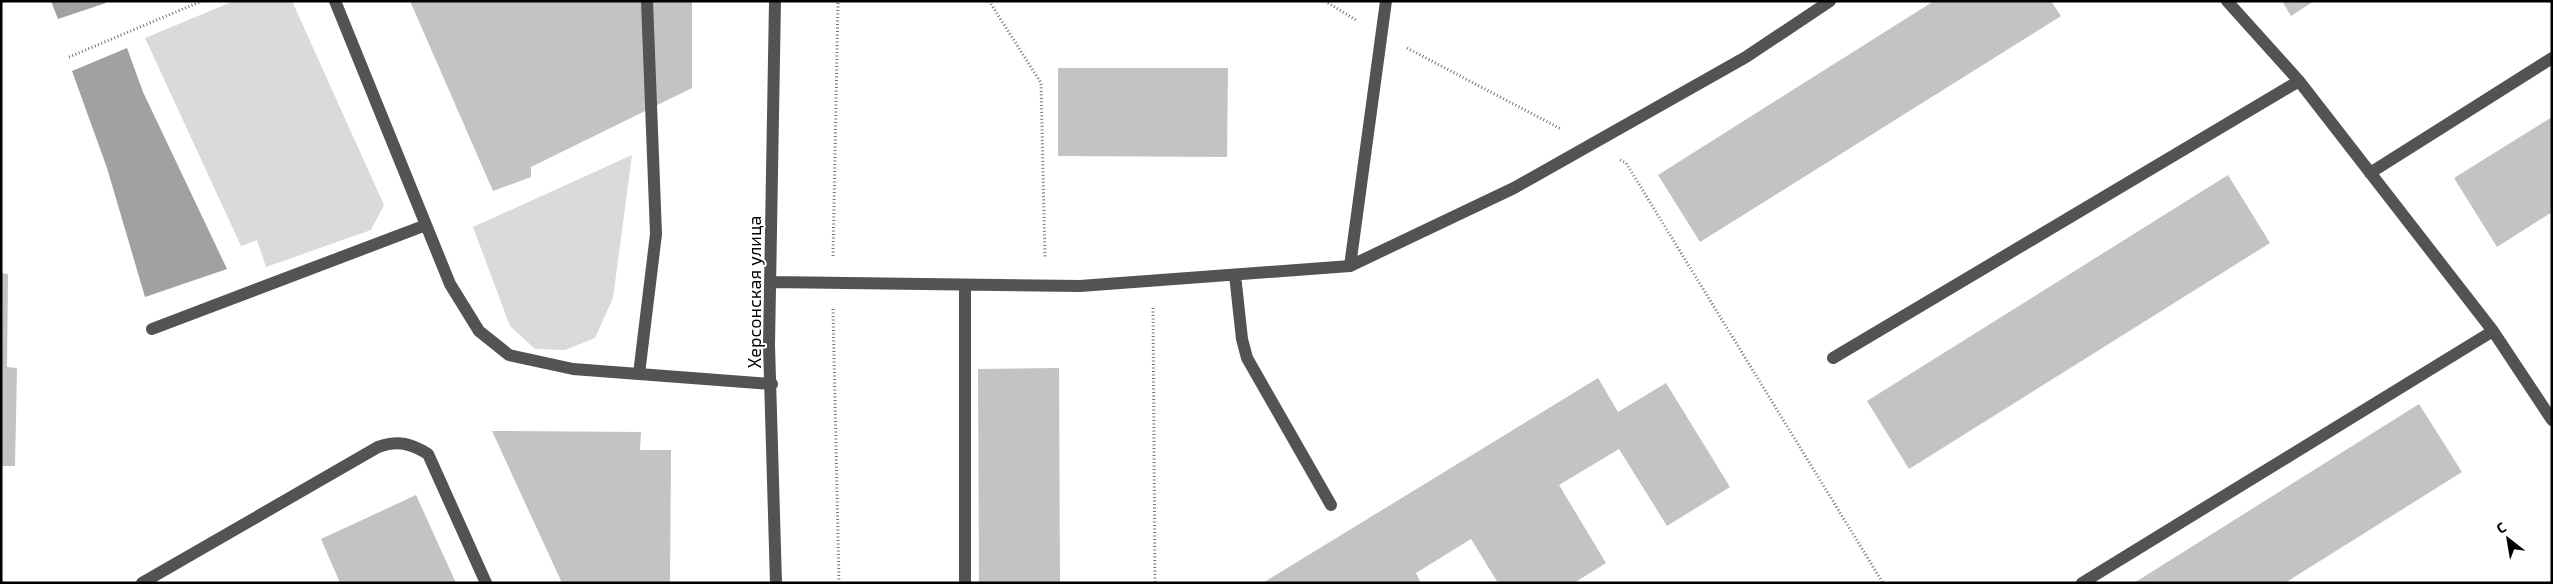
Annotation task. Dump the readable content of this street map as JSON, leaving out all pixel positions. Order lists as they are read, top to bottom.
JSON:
{
  "streets": {
    "street": ["Херсонская улица"]
  },
  "north": "top left"
}
